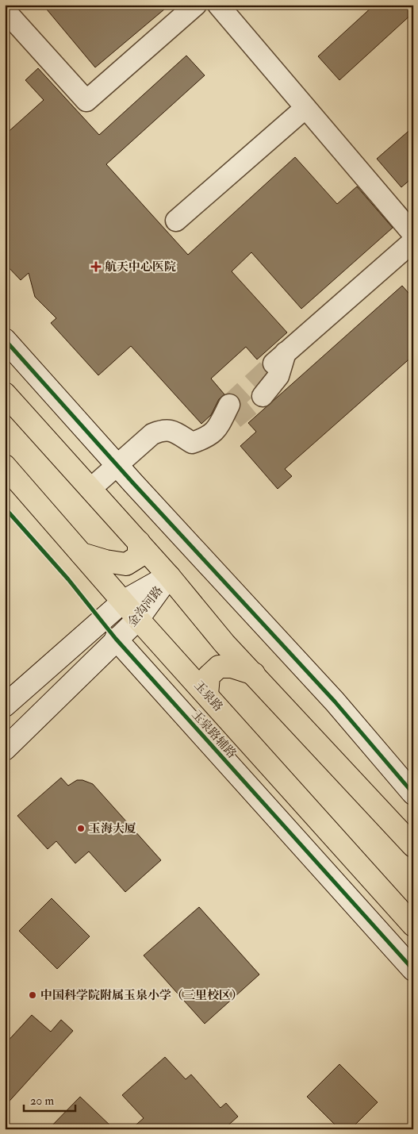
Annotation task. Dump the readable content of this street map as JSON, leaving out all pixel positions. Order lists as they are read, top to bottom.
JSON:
{
  "streets": {
    "main road": ["玉泉路"],
    "street": ["金沟河路", "玉泉路辅路"]
  },
  "crossings": [
    ["金沟河路", "玉泉路"],
    ["金沟河路", "玉泉路辅路"]
  ],
  "places": {
    "health": ["航天中心医院"],
    "other": ["玉海大厦", "中国科学院附属玉泉小学（三里校区）"]
  },
  "scale_bar": "20 m"
}
